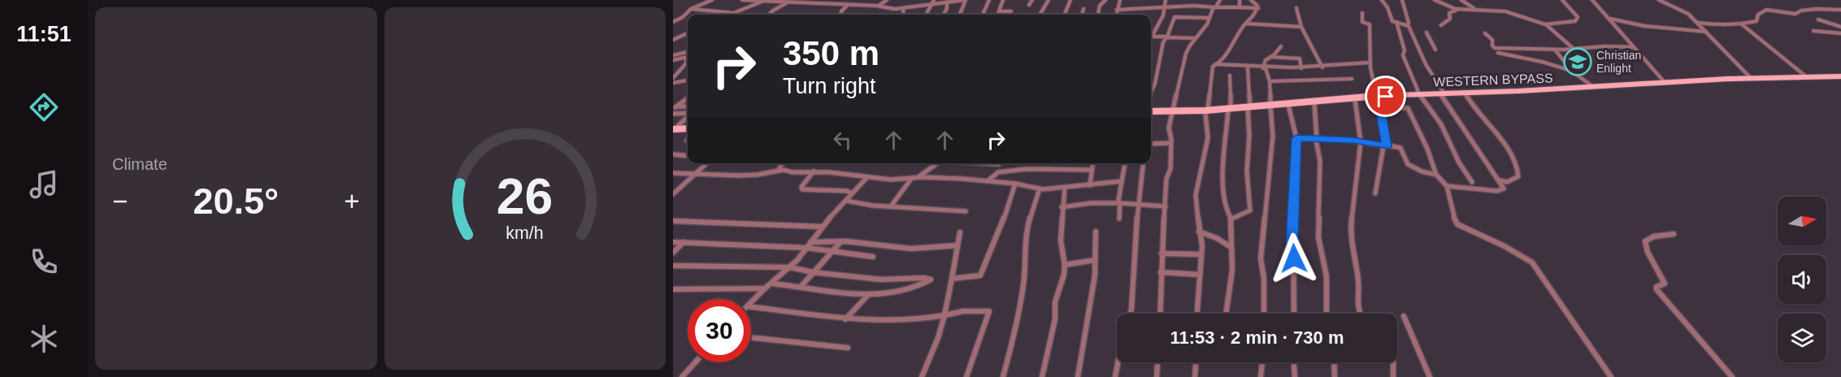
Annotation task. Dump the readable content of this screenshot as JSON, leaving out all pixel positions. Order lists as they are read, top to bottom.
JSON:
{
  "streets": {
    "main road": ["WESTERN BYPASS"]
  },
  "places": {
    "school or university": ["Christian Enlight"]
  },
  "north": "right",
  "page": {
    "tabs": "11:51",
    "tile": "Climate",
    "turn": ["350 m", "Turn right"],
    "heat": ["−", "20.5°", "+"],
    "limit": "30",
    "trip": "11:53 · 2 min · 730 m",
    "gauge": ["26", "km/h"]
  }
}
